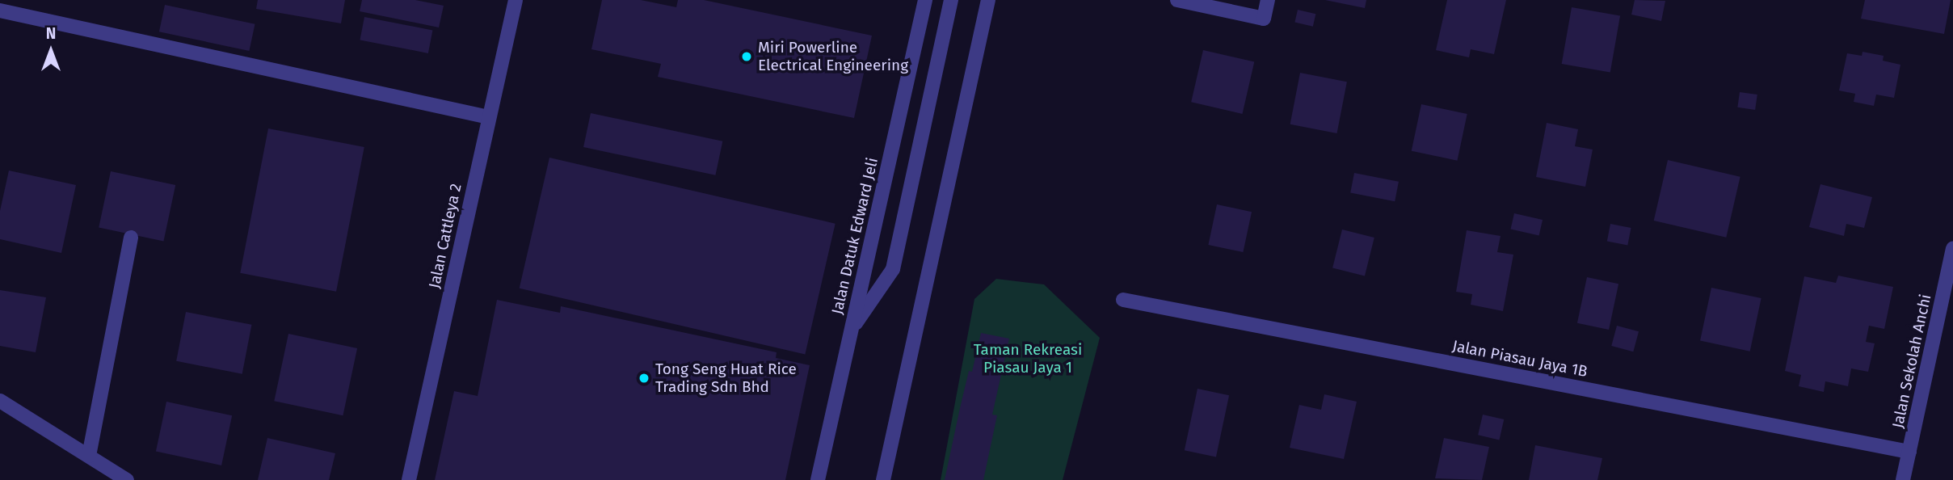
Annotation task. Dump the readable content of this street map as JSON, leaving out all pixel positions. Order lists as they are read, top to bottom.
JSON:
{
  "streets": {
    "street": [
      "Jalan Cattleya 2",
      "Jalan Datuk Edward Jeli",
      "Jalan Piasau Jaya 1B",
      "Jalan Sekolah Anchi"
    ]
  },
  "crossings": [
    ["Jalan Piasau Jaya 1B", "Jalan Sekolah Anchi"]
  ],
  "parks": ["Taman Rekreasi Piasau Jaya 1"],
  "places": ["Miri Powerline Electrical Engineering", "Tong Seng Huat Rice Trading Sdn Bhd"],
  "north": "top"
}
